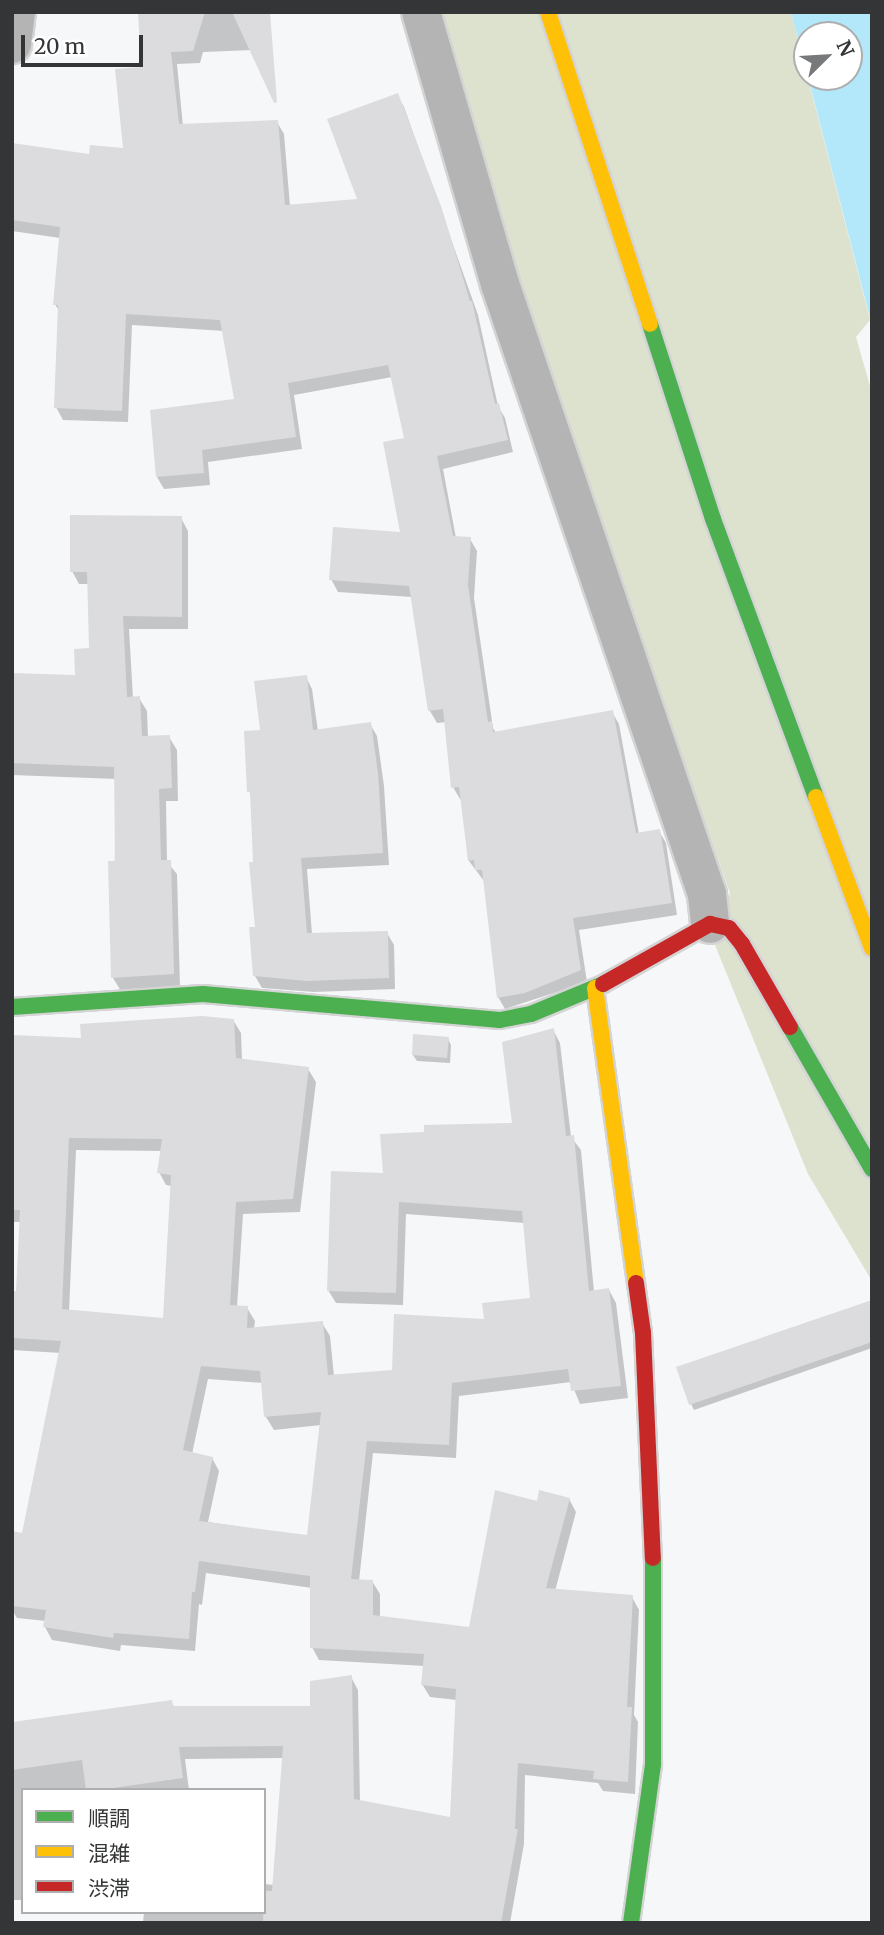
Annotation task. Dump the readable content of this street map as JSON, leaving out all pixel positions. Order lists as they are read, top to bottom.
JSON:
{
  "legend": ["順調", "混雑", "渋滞"],
  "scale_bar": "20 m",
  "north": "top right"
}
